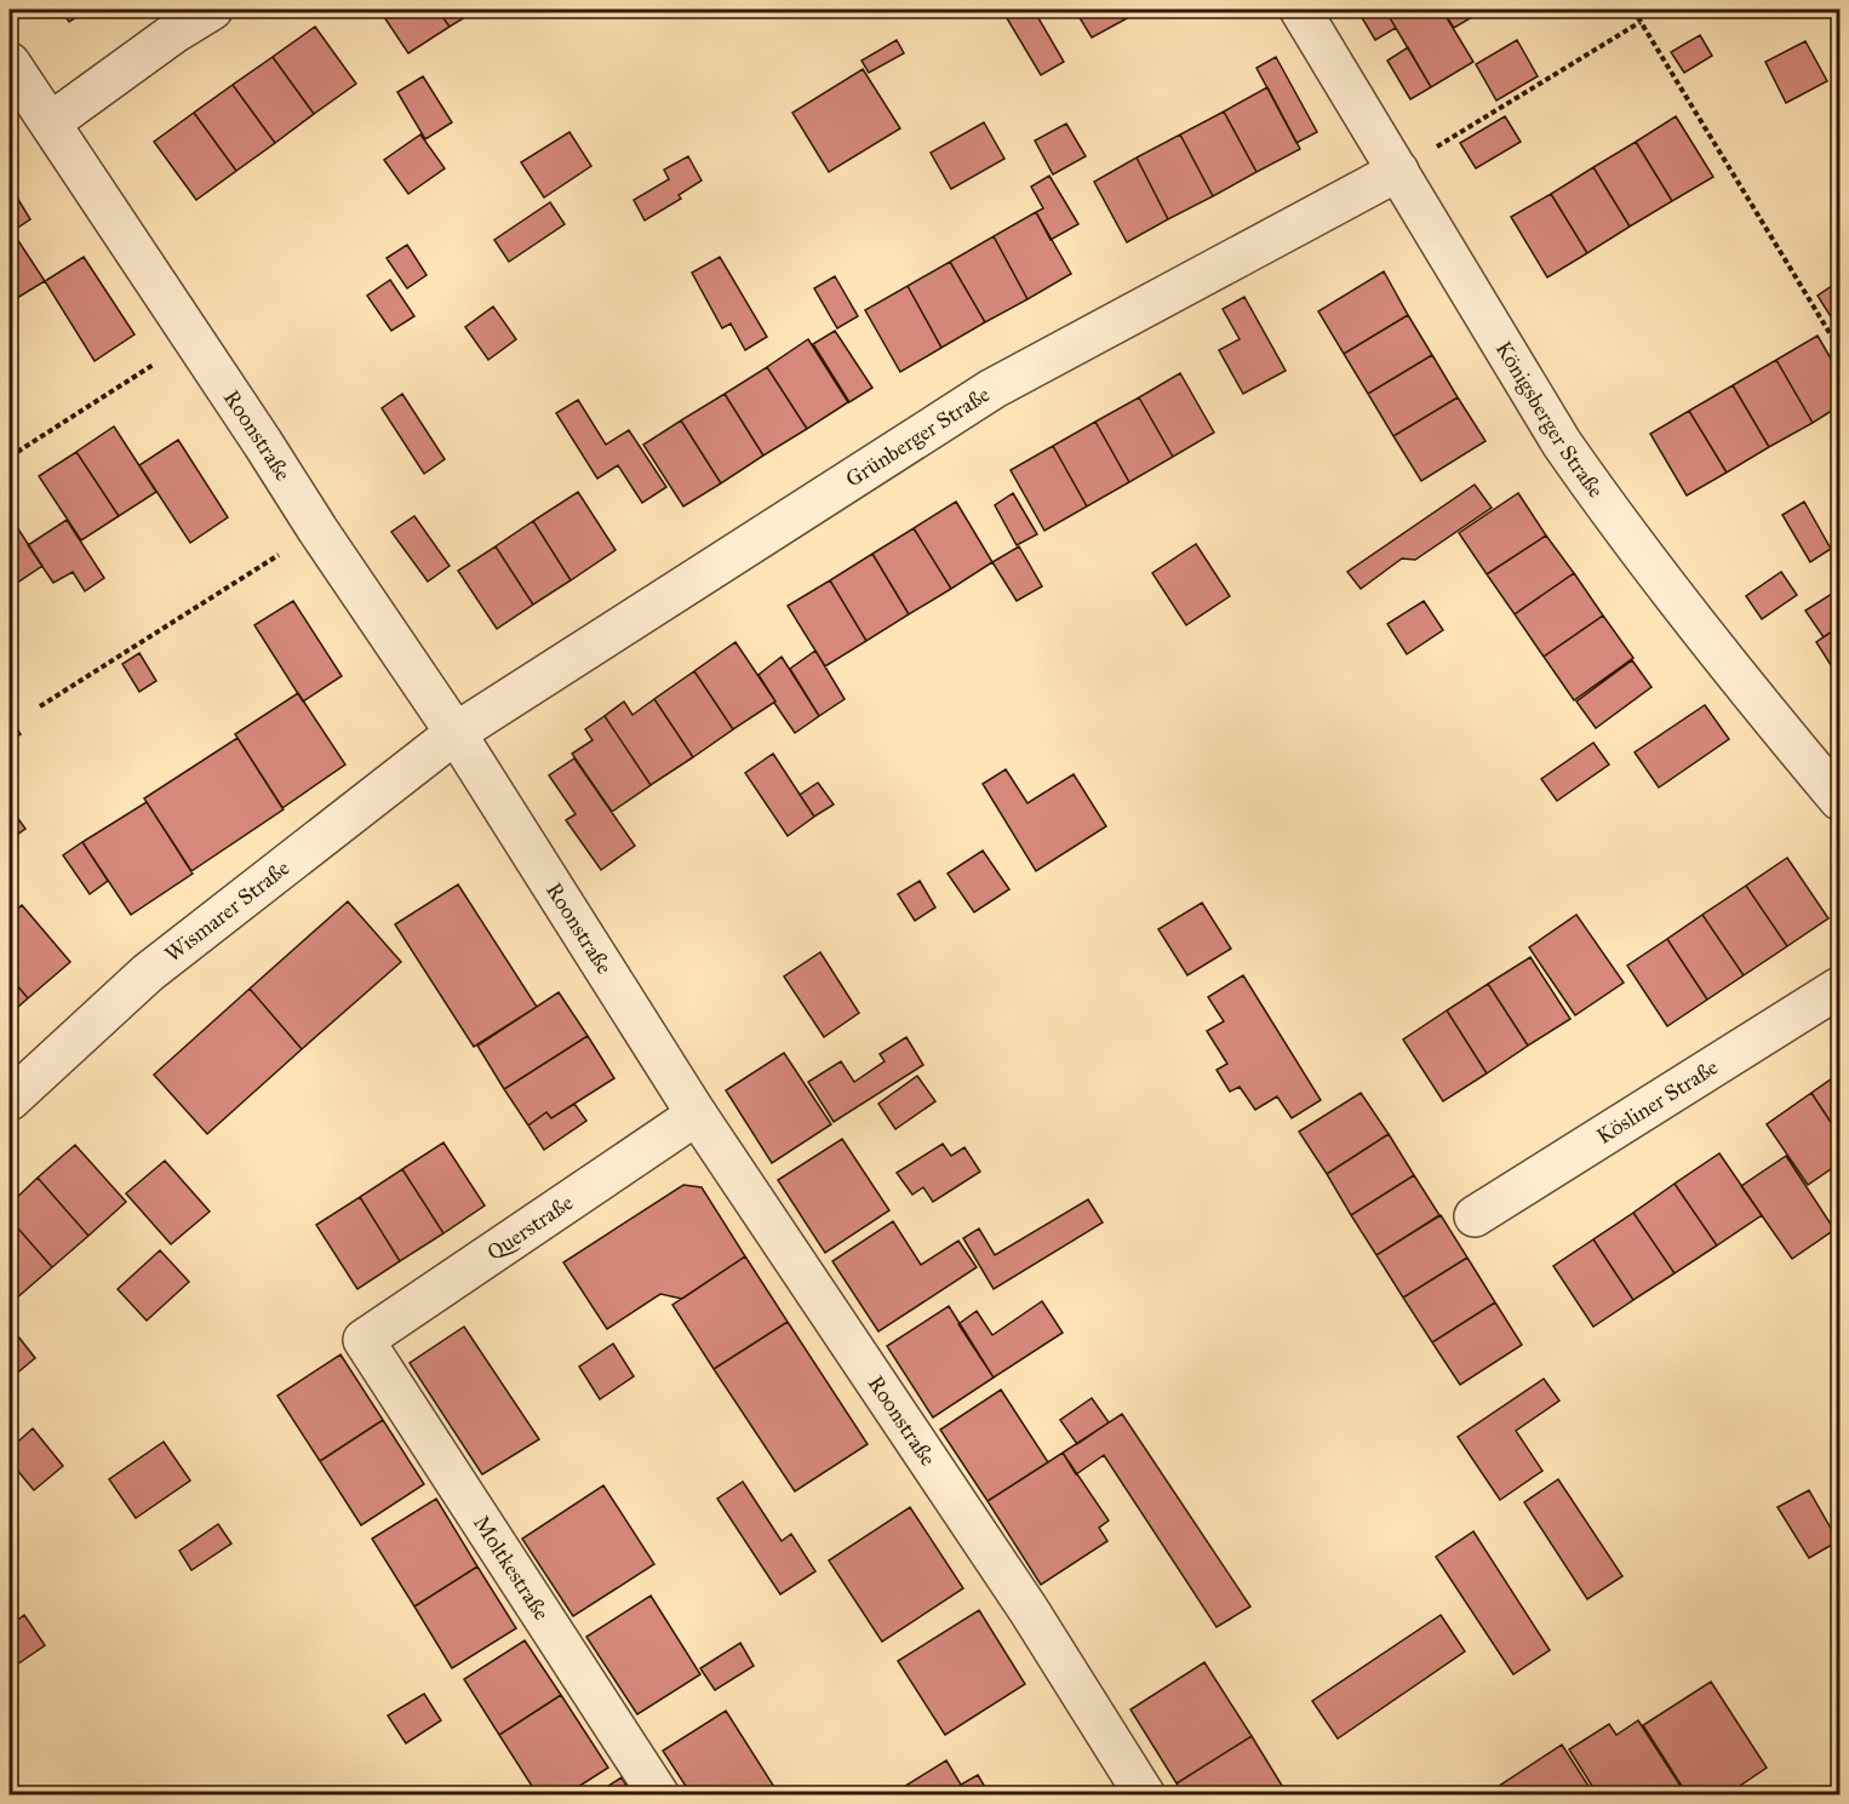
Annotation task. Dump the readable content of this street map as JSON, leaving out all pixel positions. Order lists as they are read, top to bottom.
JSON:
{
  "streets": {
    "street": [
      "Königsberger Straße",
      "Roonstraße",
      "Grünberger Straße",
      "Wismarer Straße",
      "Kösliner Straße",
      "Querstraße",
      "Moltkestraße"
    ]
  },
  "crossings": [
    ["Königsberger Straße", "Grünberger Straße"],
    ["Roonstraße", "Grünberger Straße"],
    ["Roonstraße", "Wismarer Straße"],
    ["Roonstraße", "Querstraße"],
    ["Grünberger Straße", "Wismarer Straße"],
    ["Querstraße", "Moltkestraße"]
  ]
}
